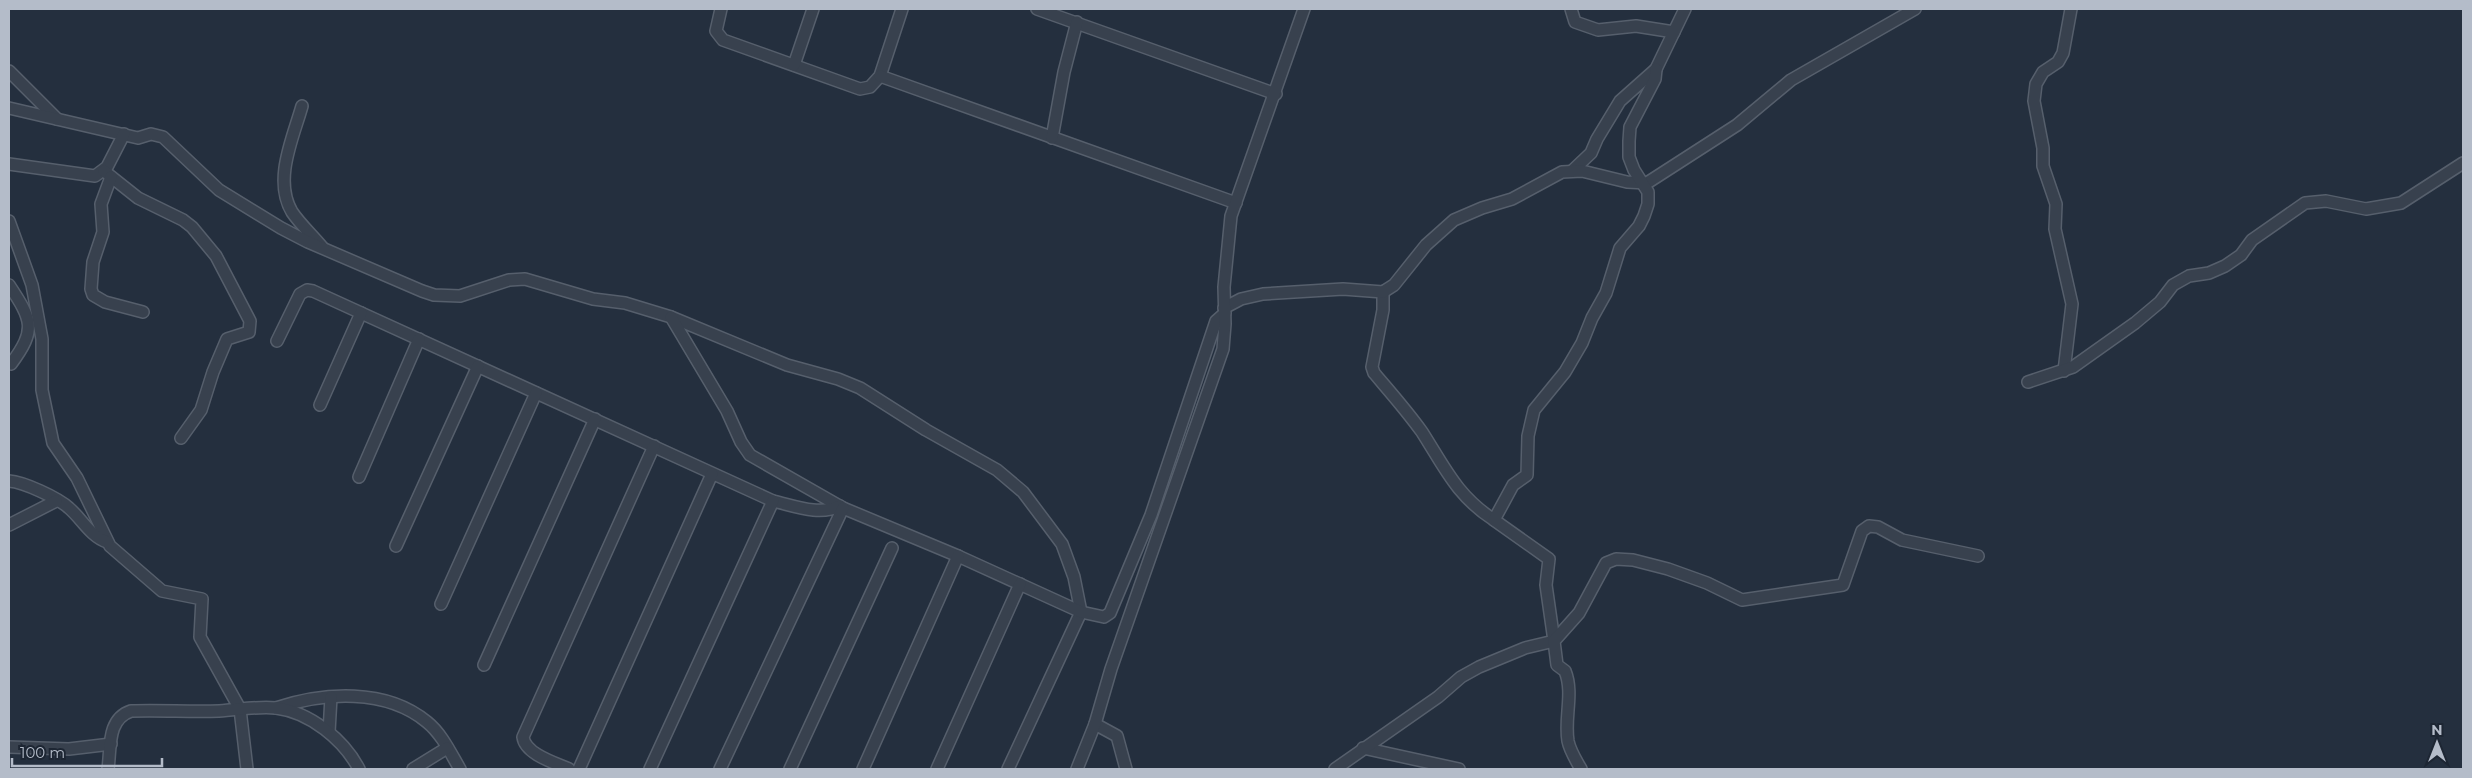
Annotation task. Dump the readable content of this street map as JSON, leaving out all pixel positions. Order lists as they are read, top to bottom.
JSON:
{
  "scale_bar": "100 m",
  "north": "top"
}
